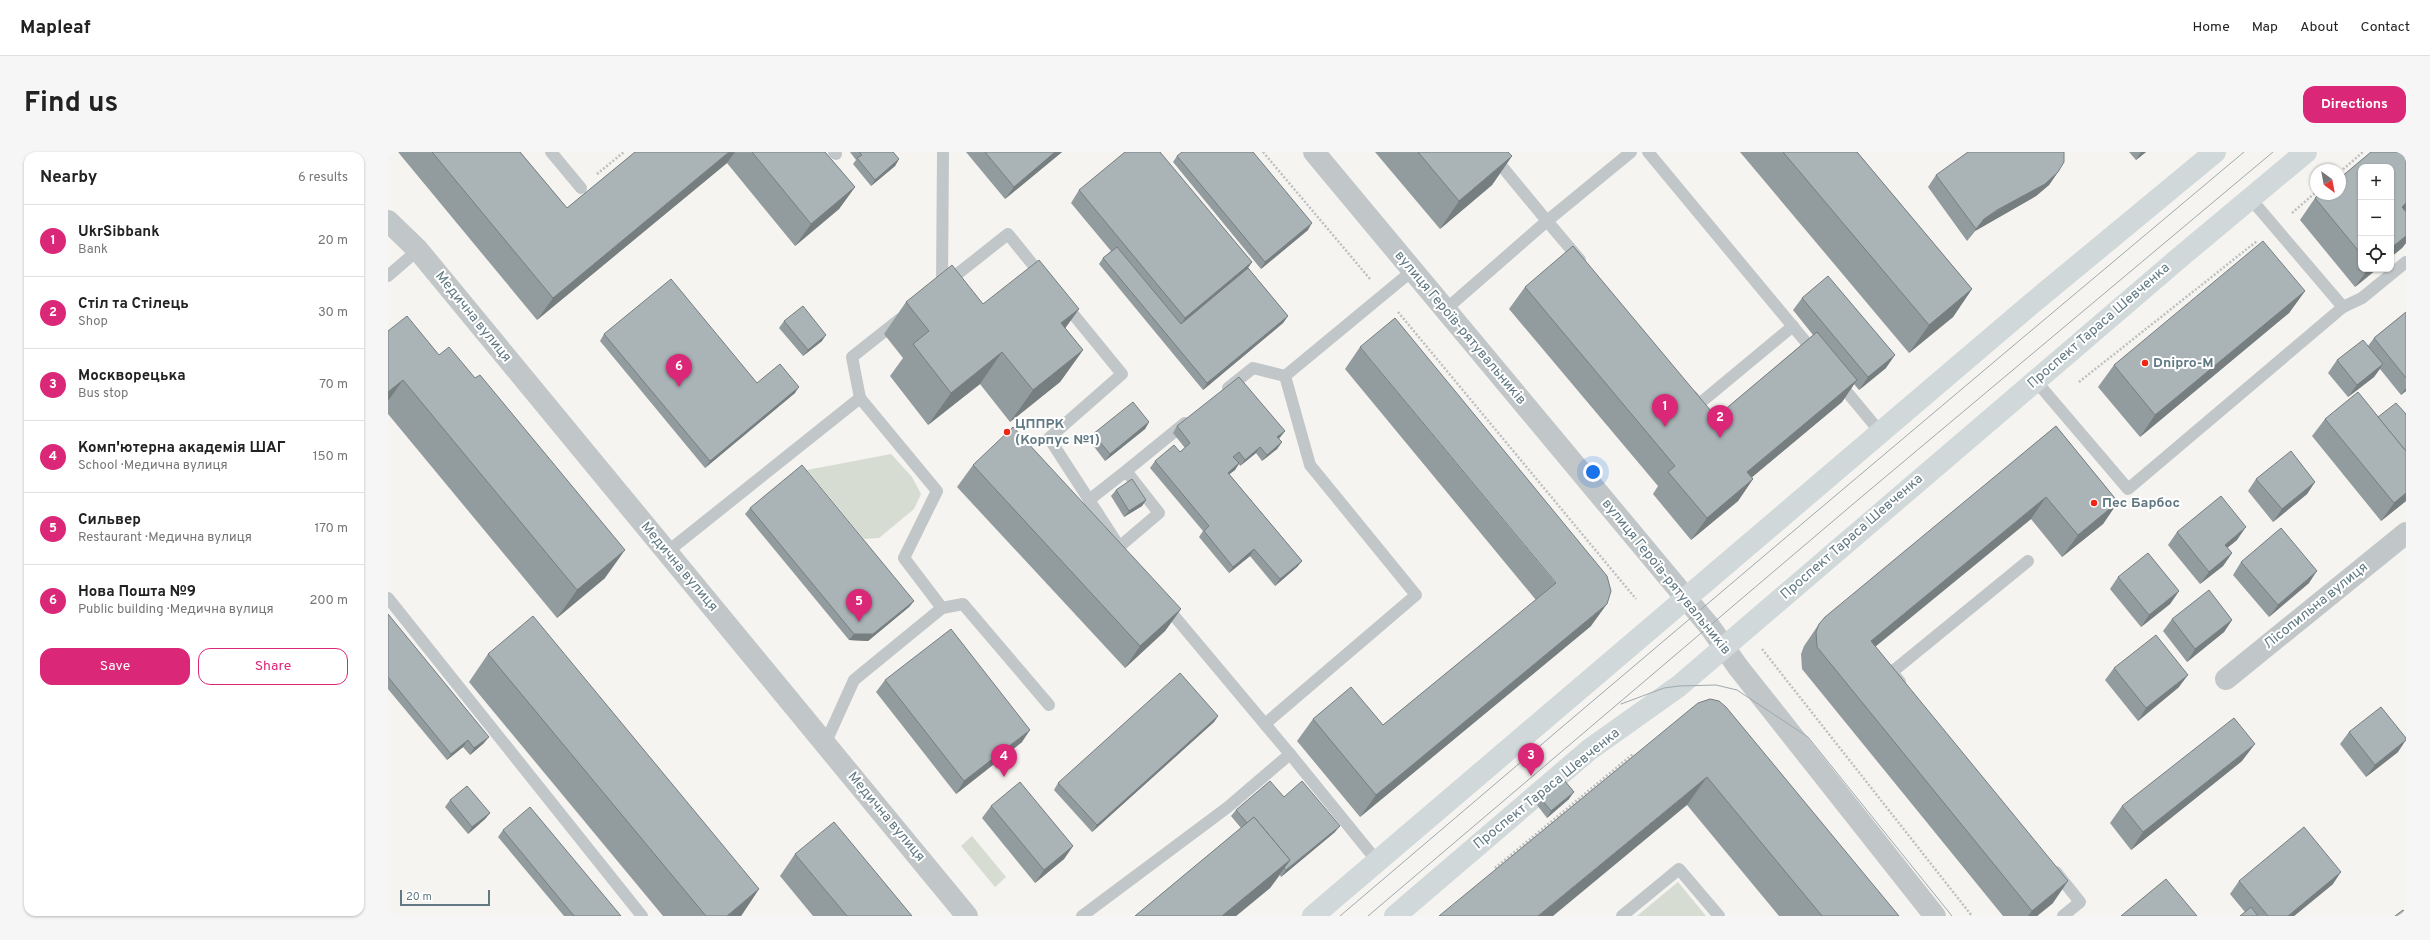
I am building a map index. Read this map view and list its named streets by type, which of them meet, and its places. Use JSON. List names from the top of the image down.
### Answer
{
  "streets": {
    "main road": ["Проспект Тараса Шевченка"],
    "street": ["Медична вулиця", "вулиця Героїв-рятувальників", "Лісопильна вулиця"]
  },
  "crossings": [
    ["Проспект Тараса Шевченка", "вулиця Героїв-рятувальників"]
  ],
  "places": ["Dnipro-M", "ЦППРК (Корпус №1)", "Пес Барбос"],
  "scale_bar": "20 m",
  "north": "bottom right",
  "page": {
    "header": "Mapleaf",
    "nav": [
      "Home",
      "Map",
      "About",
      "Contact"
    ],
    "title": "Find us",
    "buttons": [
      "Directions",
      ["Save", "Share"]
    ],
    "heading": ["Nearby", "6 results"],
    "map_buttons": ["+", "−"],
    "list": [
      {
        "mark": "1",
        "name": "UkrSibbank",
        "note": "Bank",
        "value": "20 m"
      },
      {
        "mark": "2",
        "name": "Стіл та Стілець",
        "note": "Shop",
        "value": "30 m"
      },
      {
        "mark": "3",
        "name": "Москворецька",
        "note": "Bus stop",
        "value": "70 m"
      },
      {
        "mark": "4",
        "name": "Комп'ютерна академія ШАГ",
        "note": "School · Медична вулиця",
        "value": "150 m"
      },
      {
        "mark": "5",
        "name": "Сильвер",
        "note": "Restaurant · Медична вулиця",
        "value": "170 m"
      },
      {
        "mark": "6",
        "name": "Нова Пошта №9",
        "note": "Public building · Медична вулиця",
        "value": "200 m"
      }
    ],
    "pins": [
      "6",
      "1",
      "2",
      "5",
      "3",
      "4"
    ],
    "scale": "20 m"
  }
}
